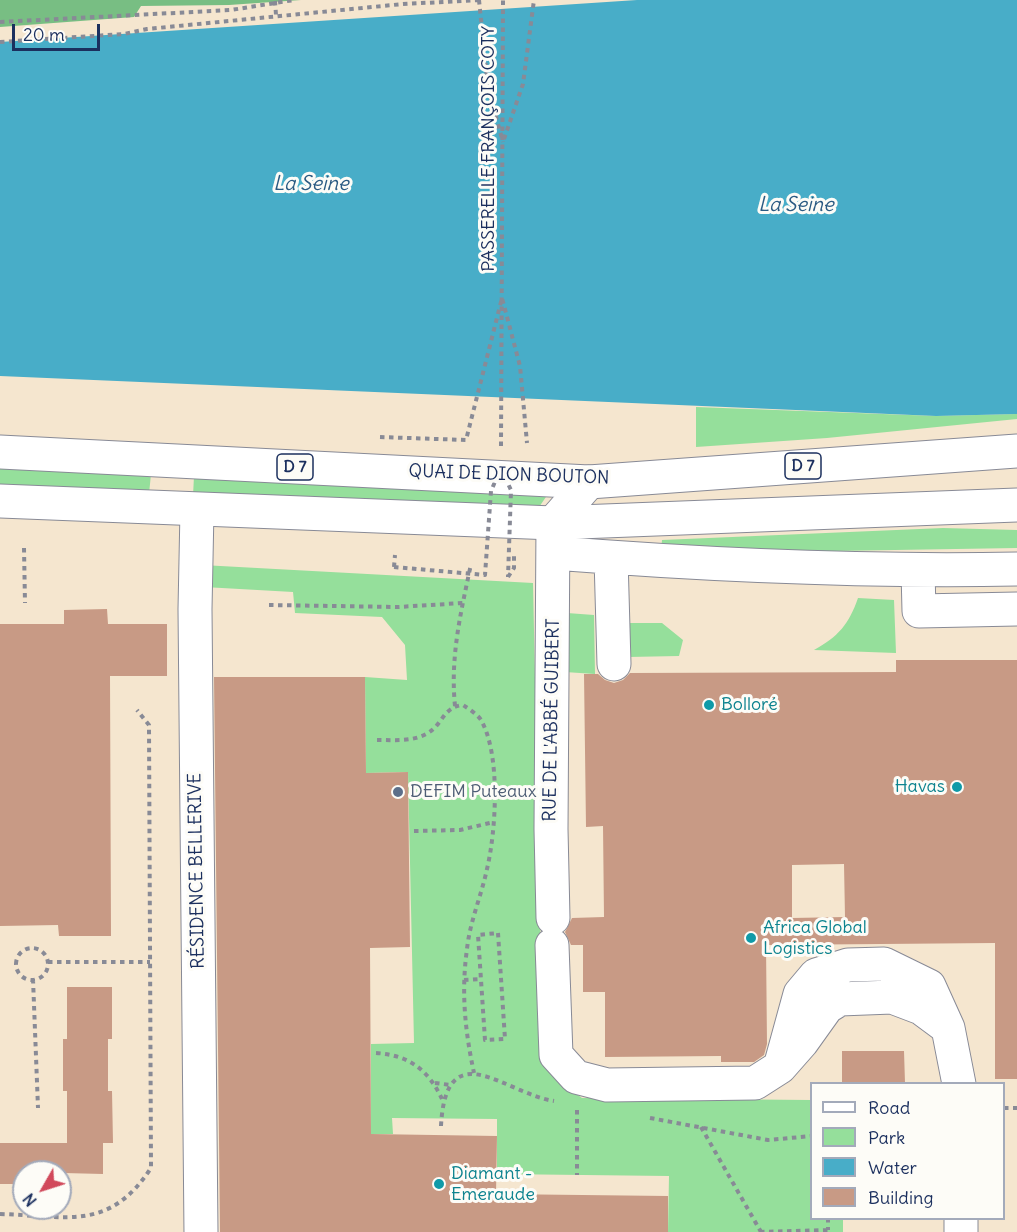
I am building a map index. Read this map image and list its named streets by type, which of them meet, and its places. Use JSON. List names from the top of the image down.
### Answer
{
  "streets": {
    "main road": [
      "D 7",
      "QUAI DE DION BOUTON",
      "RUE DE L'ABBÉ GUIBERT",
      "RÉSIDENCE BELLERIVE"
    ],
    "path": ["PASSERELLE FRANÇOIS COTY"]
  },
  "water": ["La Seine"],
  "places": [
    "Bolloré",
    "Havas",
    "DEFIM Puteaux",
    "Africa Global Logistics",
    "Diamant - Emeraude"
  ],
  "legend": [
    "Road",
    "Park",
    "Water",
    "Building"
  ],
  "scale_bar": "20 m",
  "north": "bottom left"
}
